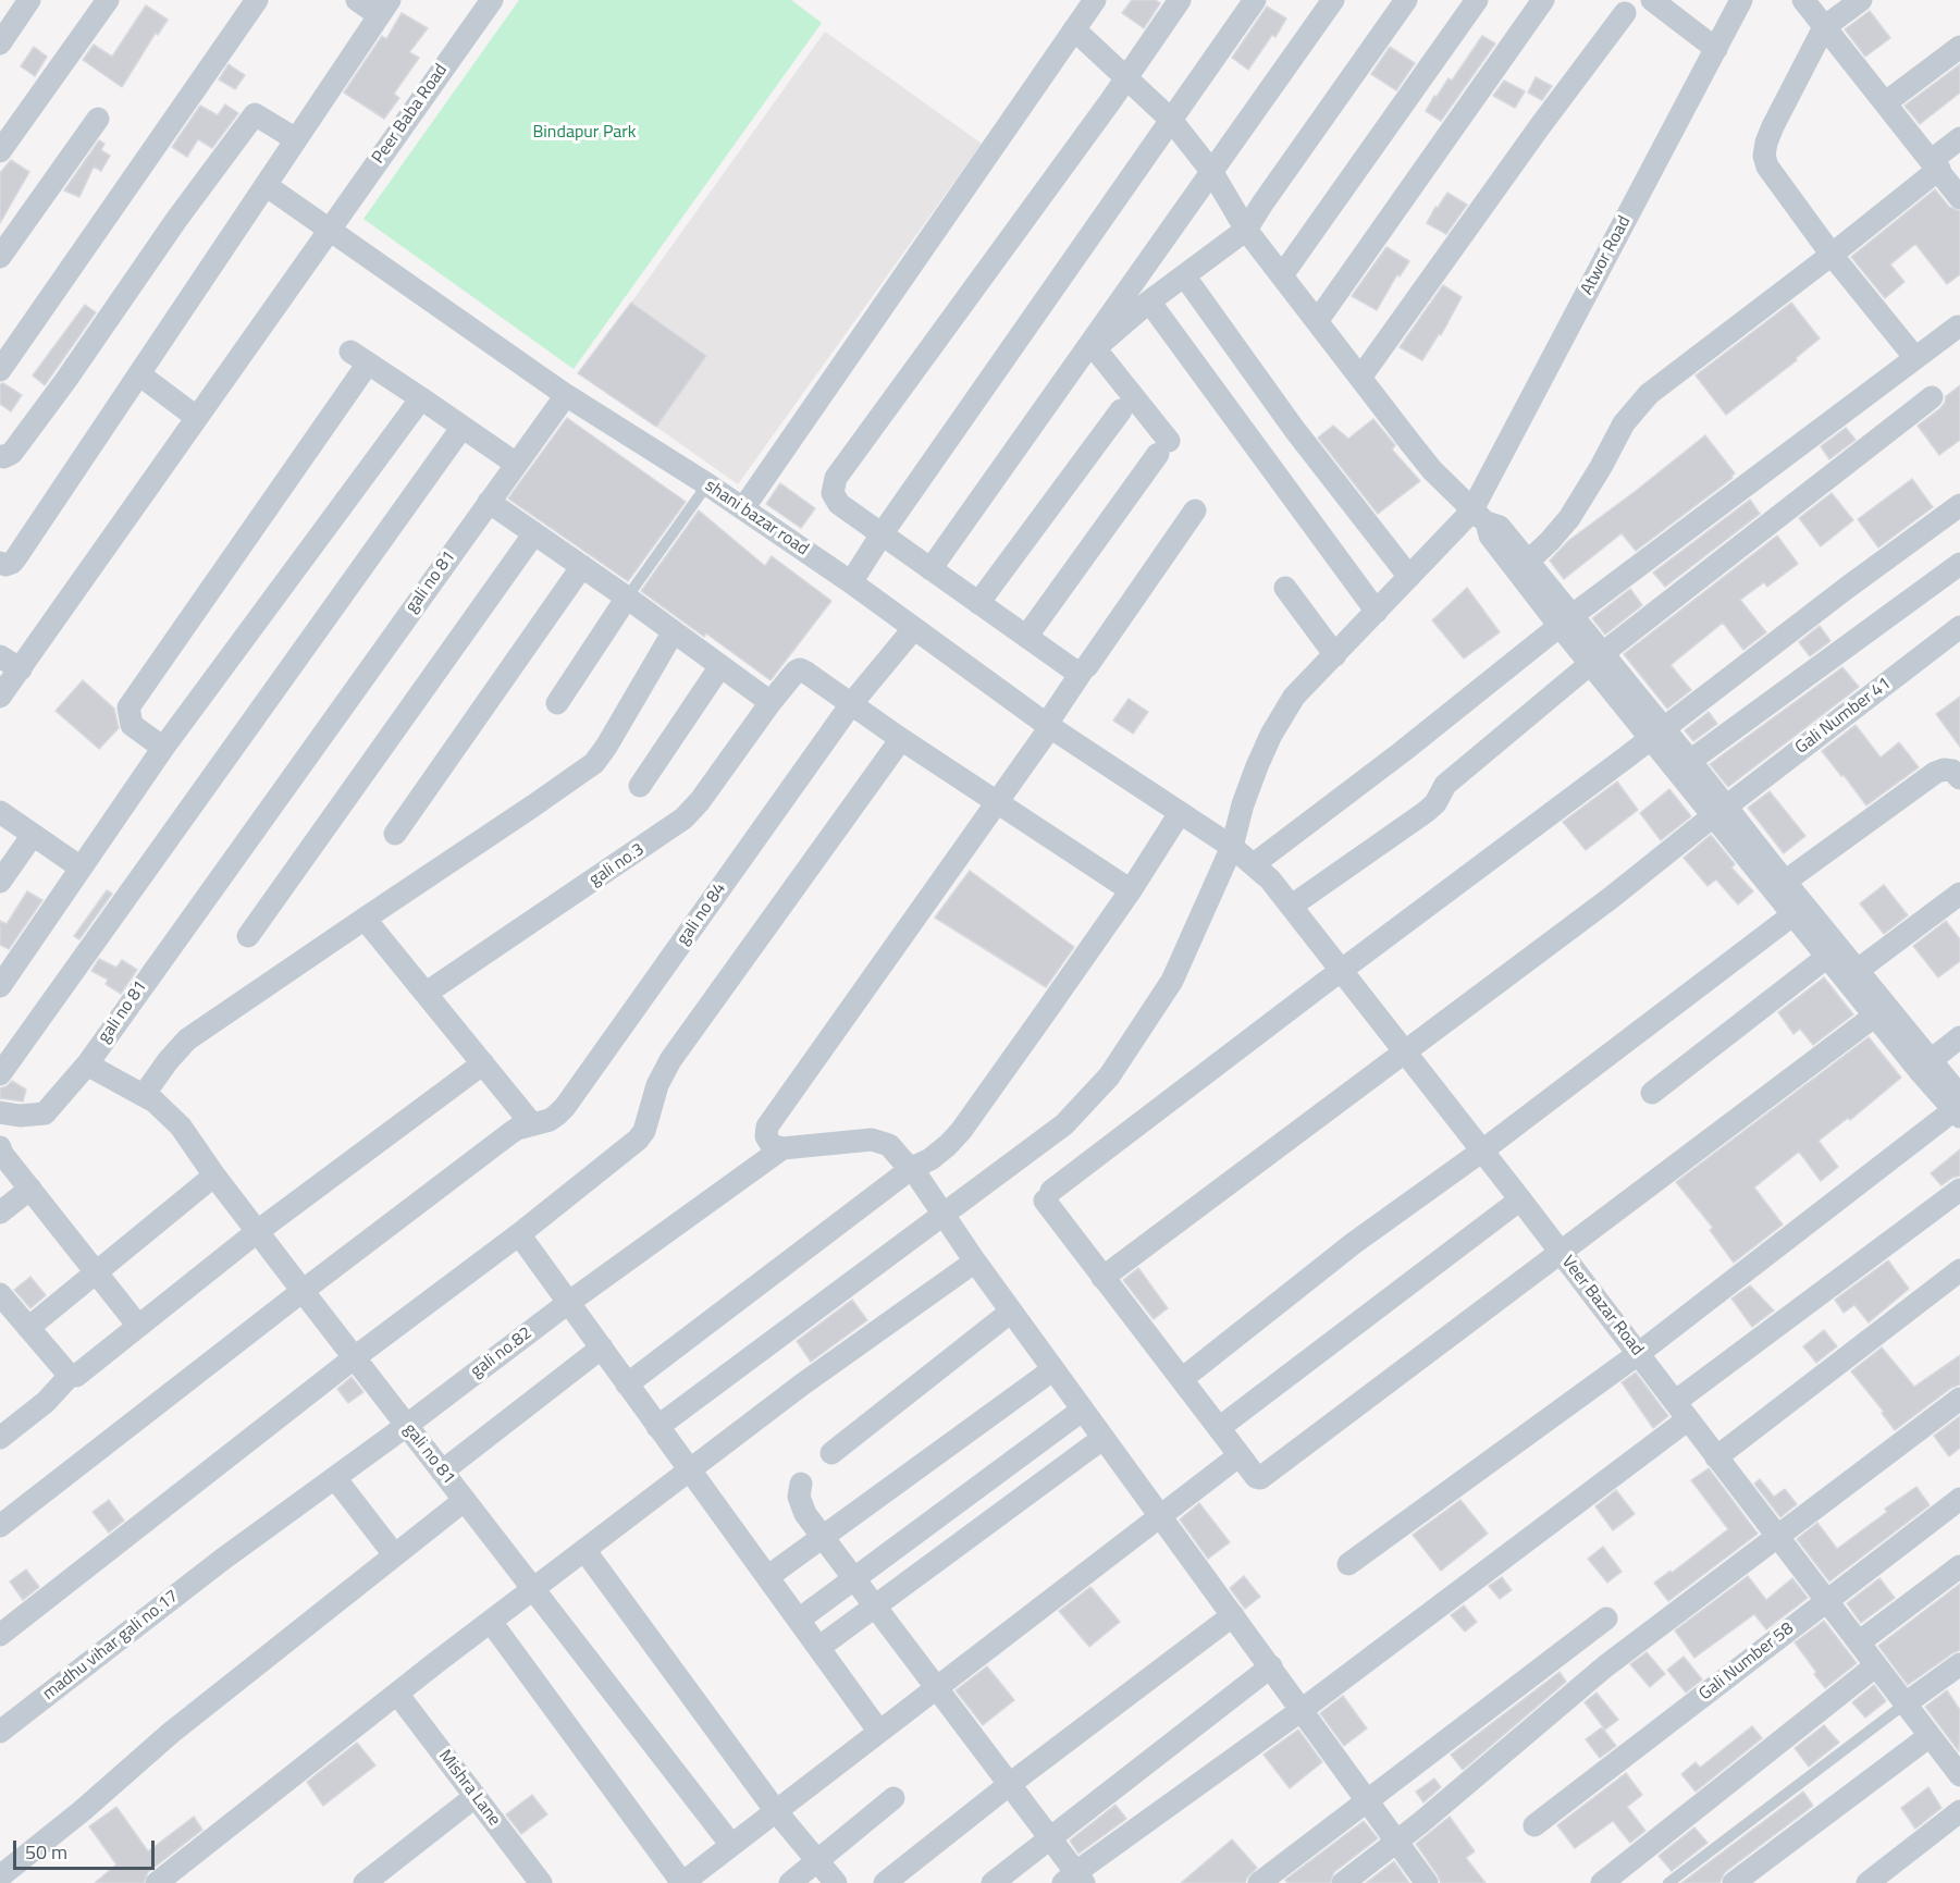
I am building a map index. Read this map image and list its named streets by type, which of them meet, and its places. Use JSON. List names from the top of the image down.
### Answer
{
  "streets": {
    "street": [
      "Peer Baba Road",
      "Atwor Road",
      "shani bazar road",
      "gali no 81",
      "Gali Number 41",
      "gali no.3",
      "gali no 84",
      "Veer Bazar Road",
      "gali no.82",
      "madhu vihar gali no.17",
      "Gali Number 58",
      "Mishra Lane"
    ]
  },
  "crossings": [
    ["Peer Baba Road", "shani bazar road"],
    ["Atwor Road", "shani bazar road"],
    ["Atwor Road", "Veer Bazar Road"],
    ["shani bazar road", "gali no 81"],
    ["shani bazar road", "gali no 84"],
    ["shani bazar road", "Veer Bazar Road"],
    ["gali no 81", "gali no 84"],
    ["gali no 81", "gali no.82"],
    ["Gali Number 41", "Veer Bazar Road"],
    ["gali no.3", "gali no 84"],
    ["Veer Bazar Road", "Gali Number 58"],
    ["gali no.82", "madhu vihar gali no.17"]
  ],
  "parks": ["Bindapur Park"],
  "scale_bar": "50 m"
}
